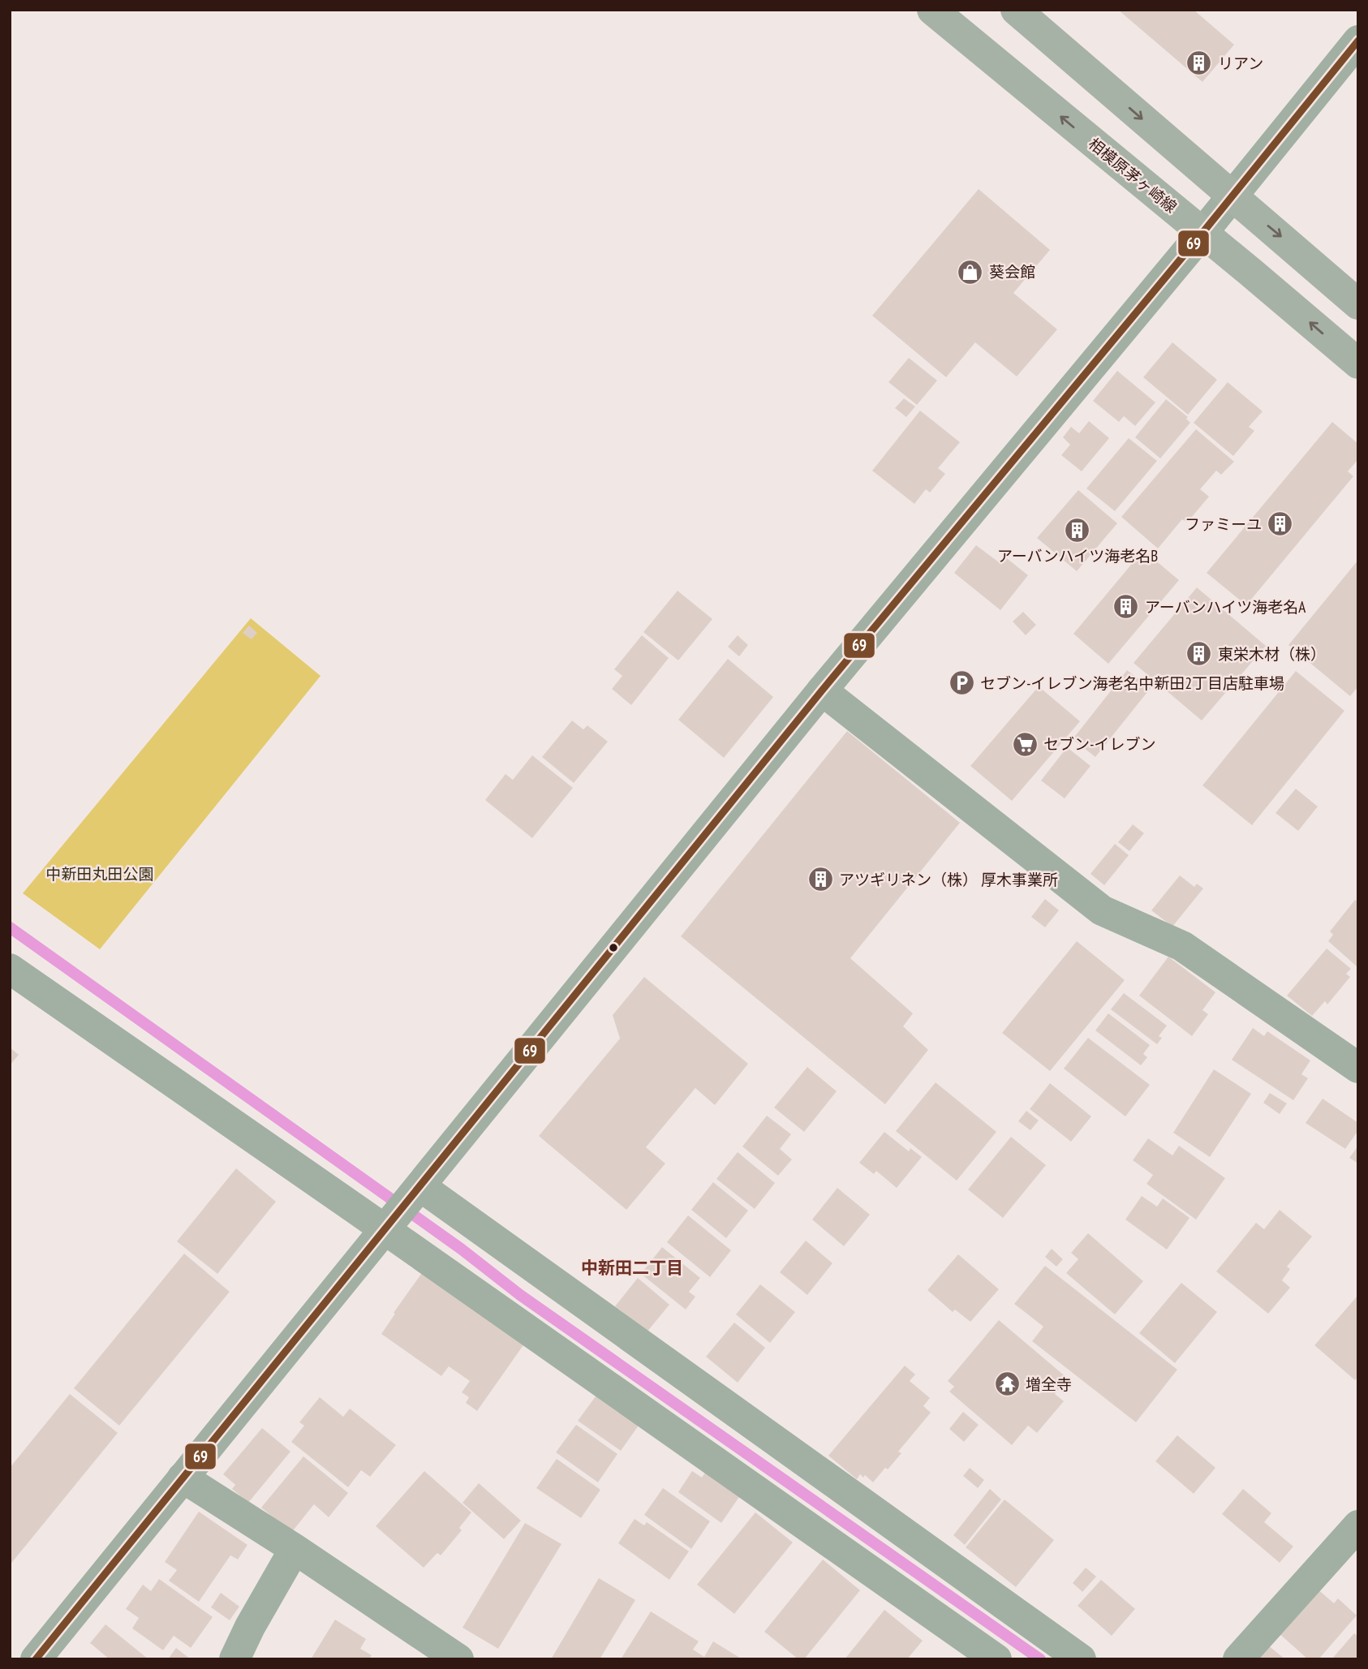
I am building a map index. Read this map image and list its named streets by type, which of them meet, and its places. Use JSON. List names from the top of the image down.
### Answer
{
  "streets": {
    "main road": ["相模原茅ヶ崎線"]
  },
  "districts": ["中新田二丁目"],
  "parks": ["中新田丸田公園"],
  "places": {
    "building": [
      "リアン",
      "ファミーユ",
      "アーバンハイツ海老名B",
      "アーバンハイツ海老名A",
      "東栄木材（株）",
      "アツギリネン（株） 厚木事業所"
    ],
    "shop": ["葵会館"],
    "parking": ["セブン-イレブン海老名中新田2丁目店駐車場"],
    "supermarket": ["セブン-イレブン"],
    "temple": ["増全寺"]
  },
  "lines": ["transit line 69"]
}
